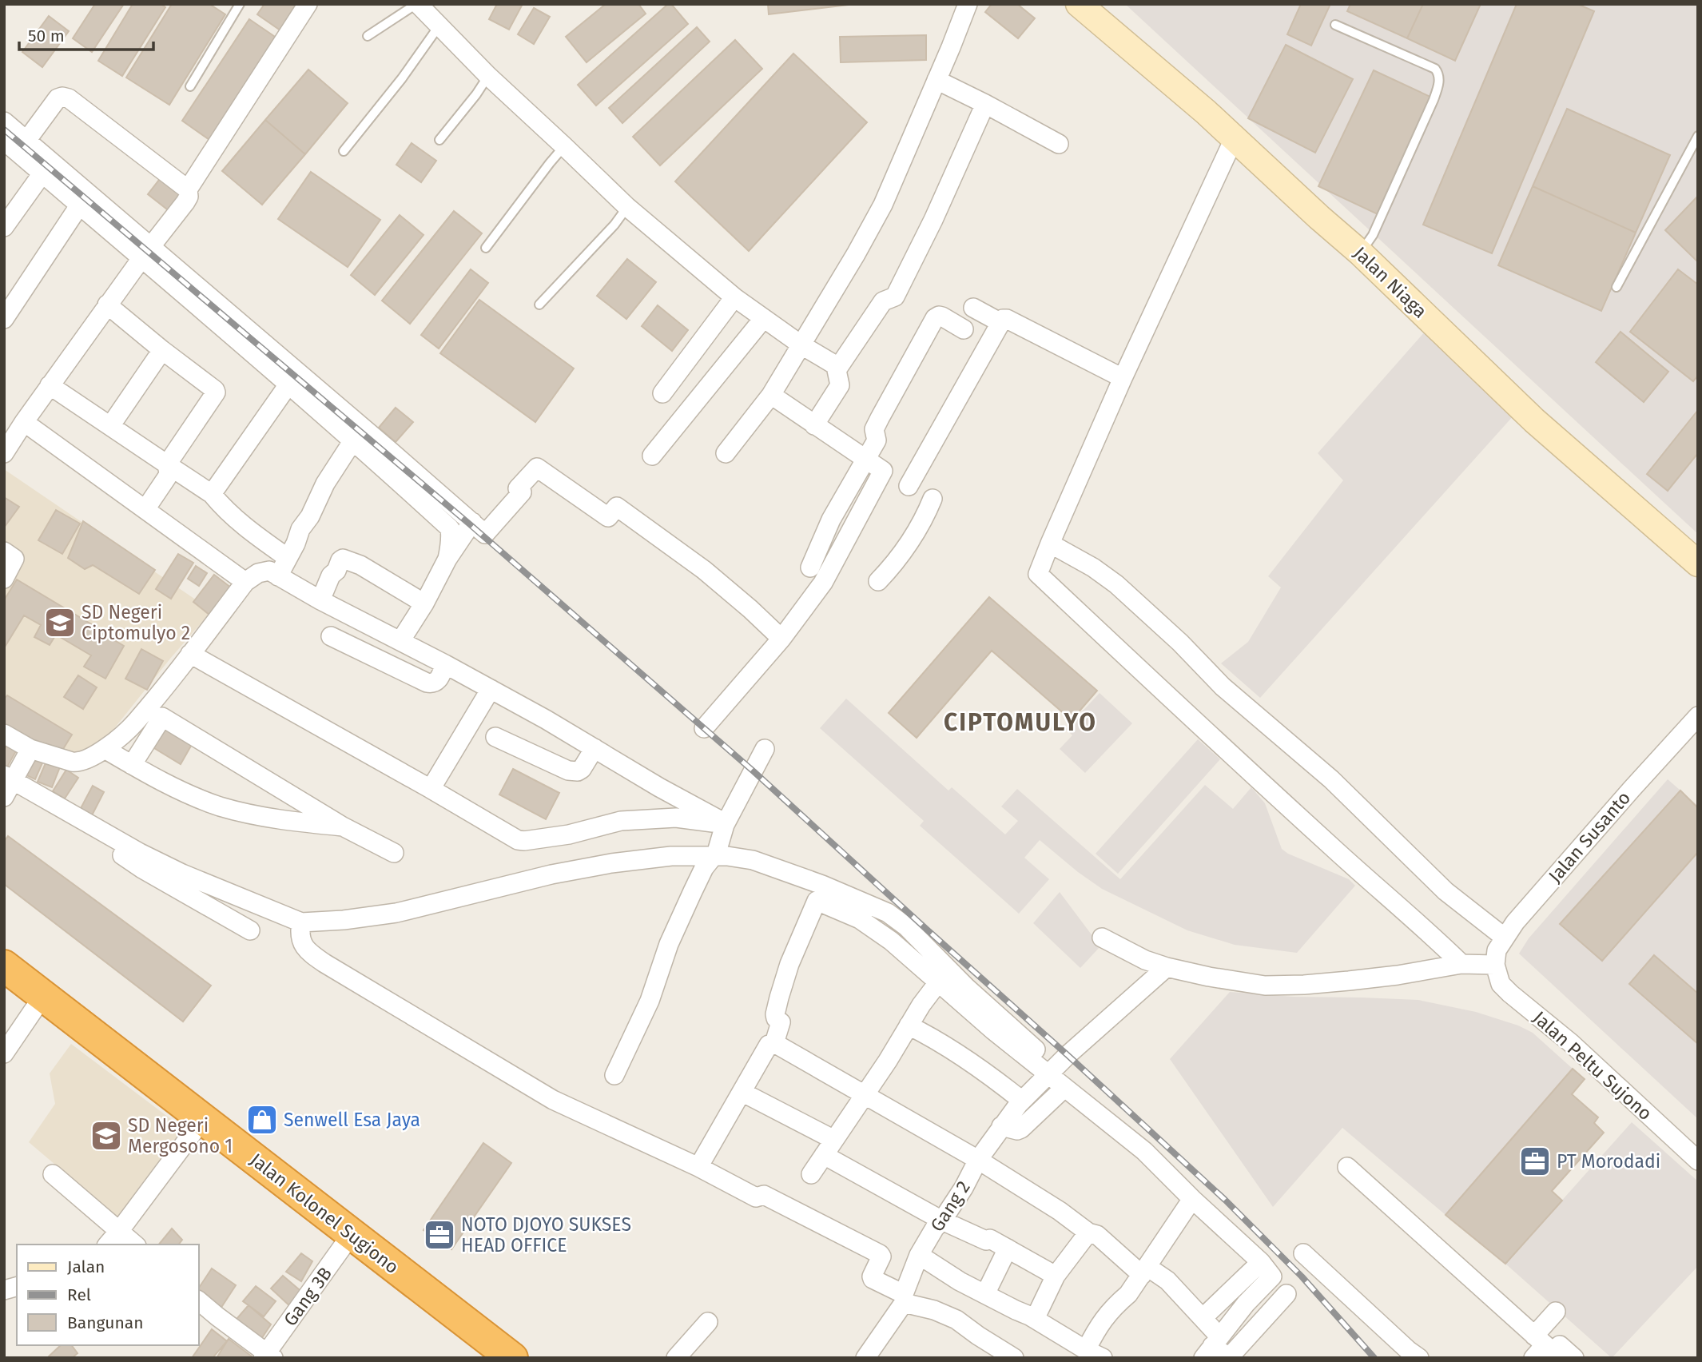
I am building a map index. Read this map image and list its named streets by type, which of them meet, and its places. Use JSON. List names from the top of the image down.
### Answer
{
  "streets": {
    "highway": ["Jalan Kolonel Sugiono"],
    "street": [
      "Jalan Niaga",
      "Jalan Susanto",
      "Jalan Peltu Sujono",
      "Gang 2",
      "Gang 3B"
    ]
  },
  "crossings": [
    ["Jalan Susanto", "Jalan Peltu Sujono"],
    ["Jalan Kolonel Sugiono", "Gang 3B"]
  ],
  "districts": ["CIPTOMULYO"],
  "places": {
    "school or university": ["SD Negeri Ciptomulyo 2", "SD Negeri Mergosono 1"],
    "shop": ["Senwell Esa Jaya"],
    "office": ["PT Morodadi", "NOTO DJOYO SUKSES HEAD OFFICE"]
  },
  "legend": ["Jalan", "Rel", "Bangunan"],
  "scale_bar": "50 m"
}
